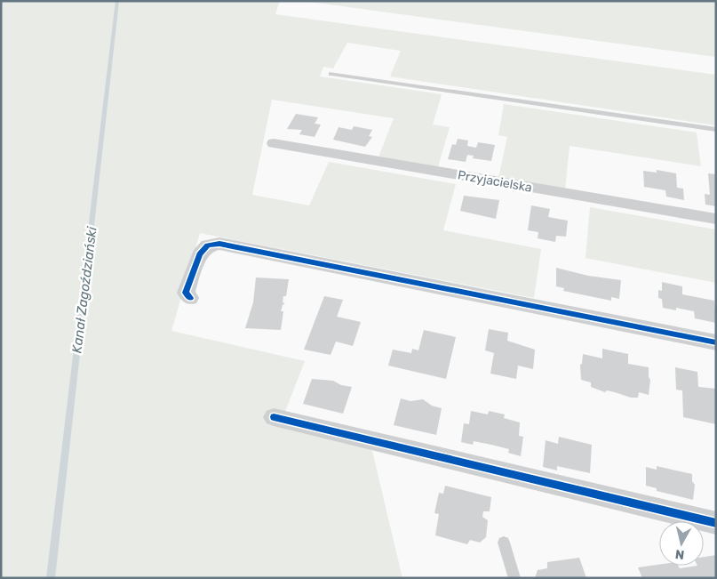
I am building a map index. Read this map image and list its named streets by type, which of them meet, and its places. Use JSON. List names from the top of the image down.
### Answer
{
  "streets": {
    "street": ["Przyjacielska"]
  },
  "water": ["Kanał Zagoździański"],
  "north": "bottom"
}
